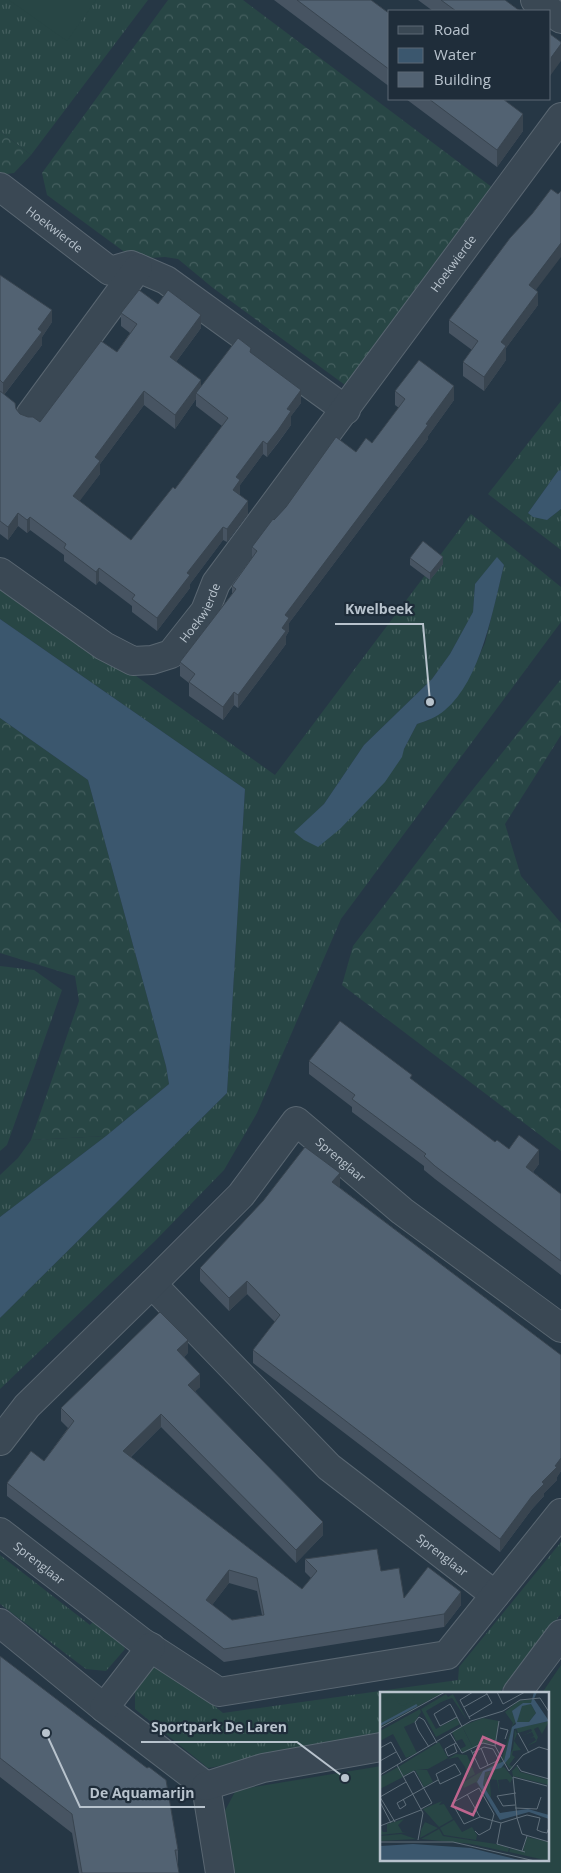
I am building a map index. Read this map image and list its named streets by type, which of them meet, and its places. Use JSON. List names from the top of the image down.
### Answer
{
  "streets": {
    "street": ["Hoekwierde", "Sprenglaar"]
  },
  "places": ["Kwelbeek", "De Aquamarijn", "Sportpark De Laren"],
  "legend": ["Road", "Water", "Building"]
}
